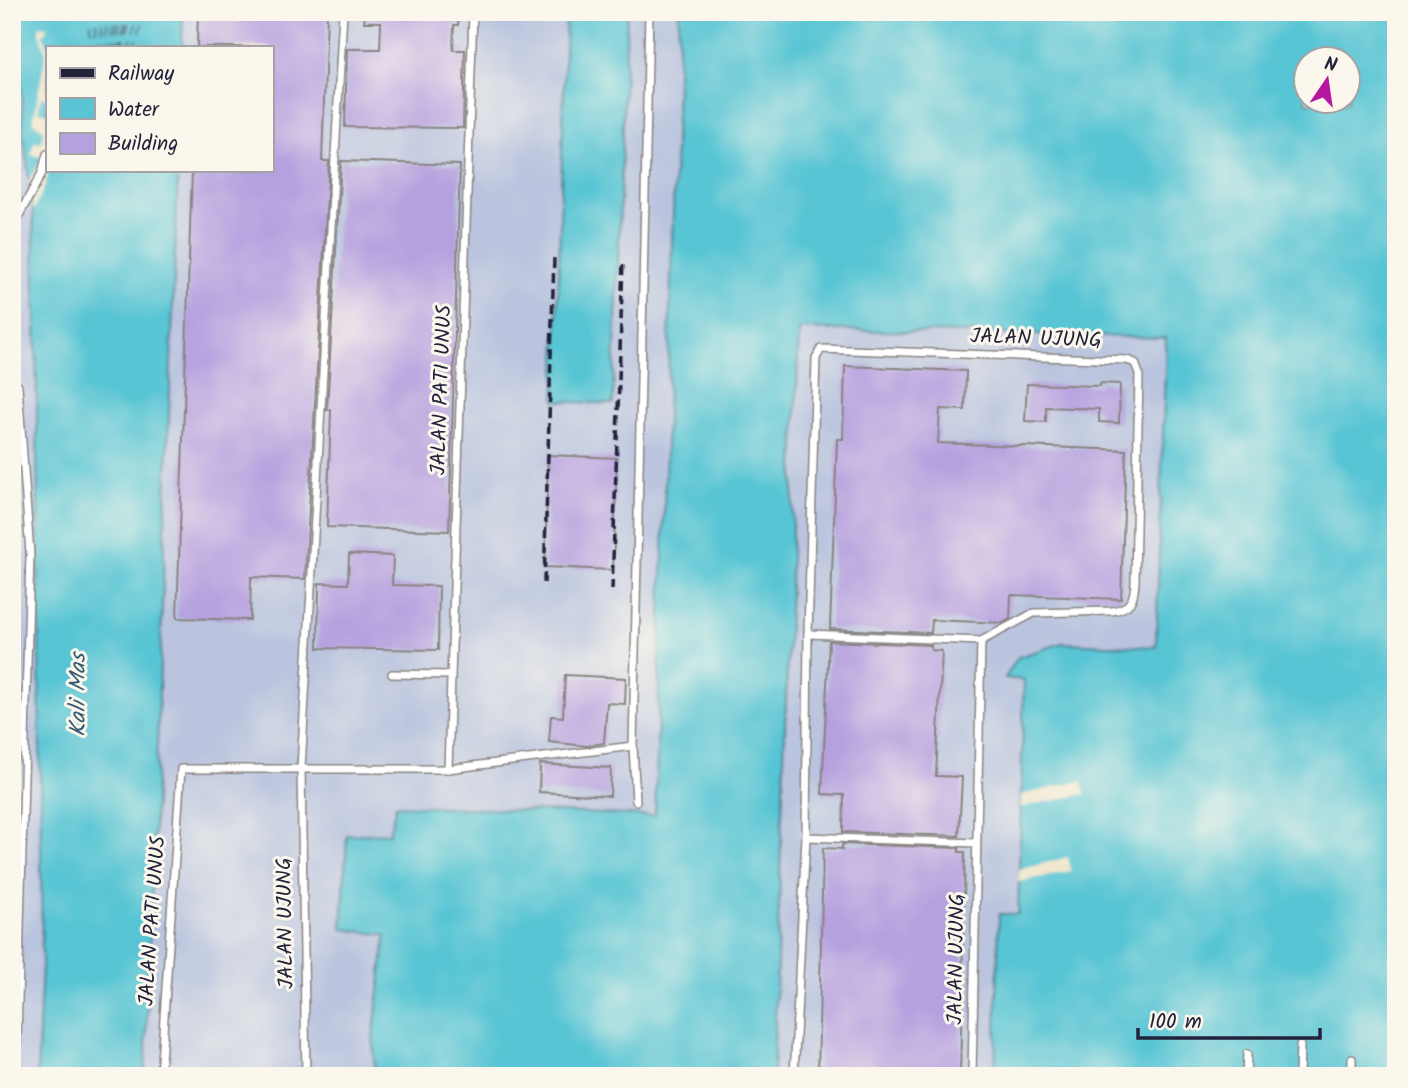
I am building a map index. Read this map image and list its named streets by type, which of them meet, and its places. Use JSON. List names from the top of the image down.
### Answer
{
  "streets": {
    "lane": ["JALAN UJUNG", "JALAN PATI UNUS"]
  },
  "crossings": [
    ["JALAN UJUNG", "JALAN PATI UNUS"]
  ],
  "water": ["Kali Mas"],
  "legend": ["Railway", "Water", "Building"],
  "scale_bar": "100 m",
  "north": "top"
}
